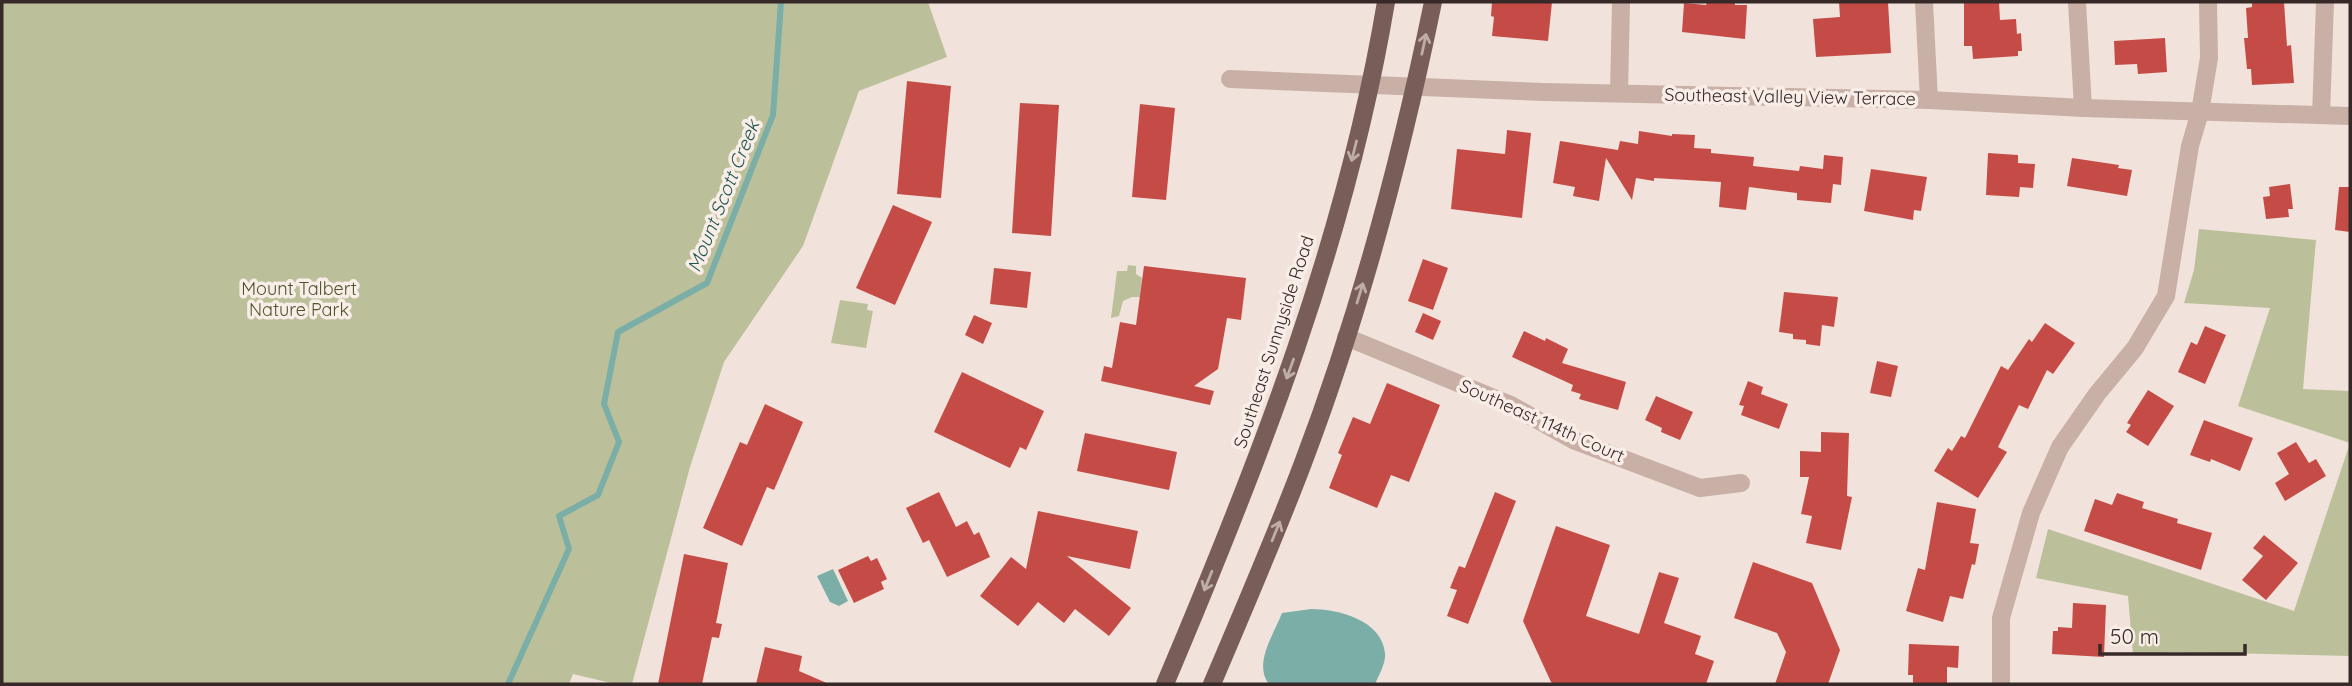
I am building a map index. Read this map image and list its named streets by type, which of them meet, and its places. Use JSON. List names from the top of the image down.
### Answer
{
  "streets": {
    "main road": ["Southeast Sunnyside Road"],
    "street": ["Southeast Valley View Terrace", "Southeast 114th Court"]
  },
  "crossings": [
    ["Southeast Valley View Terrace", "Southeast Sunnyside Road"]
  ],
  "water": ["Mount Scott Creek"],
  "parks": ["Mount Talbert Nature Park"],
  "scale_bar": "50 m"
}
